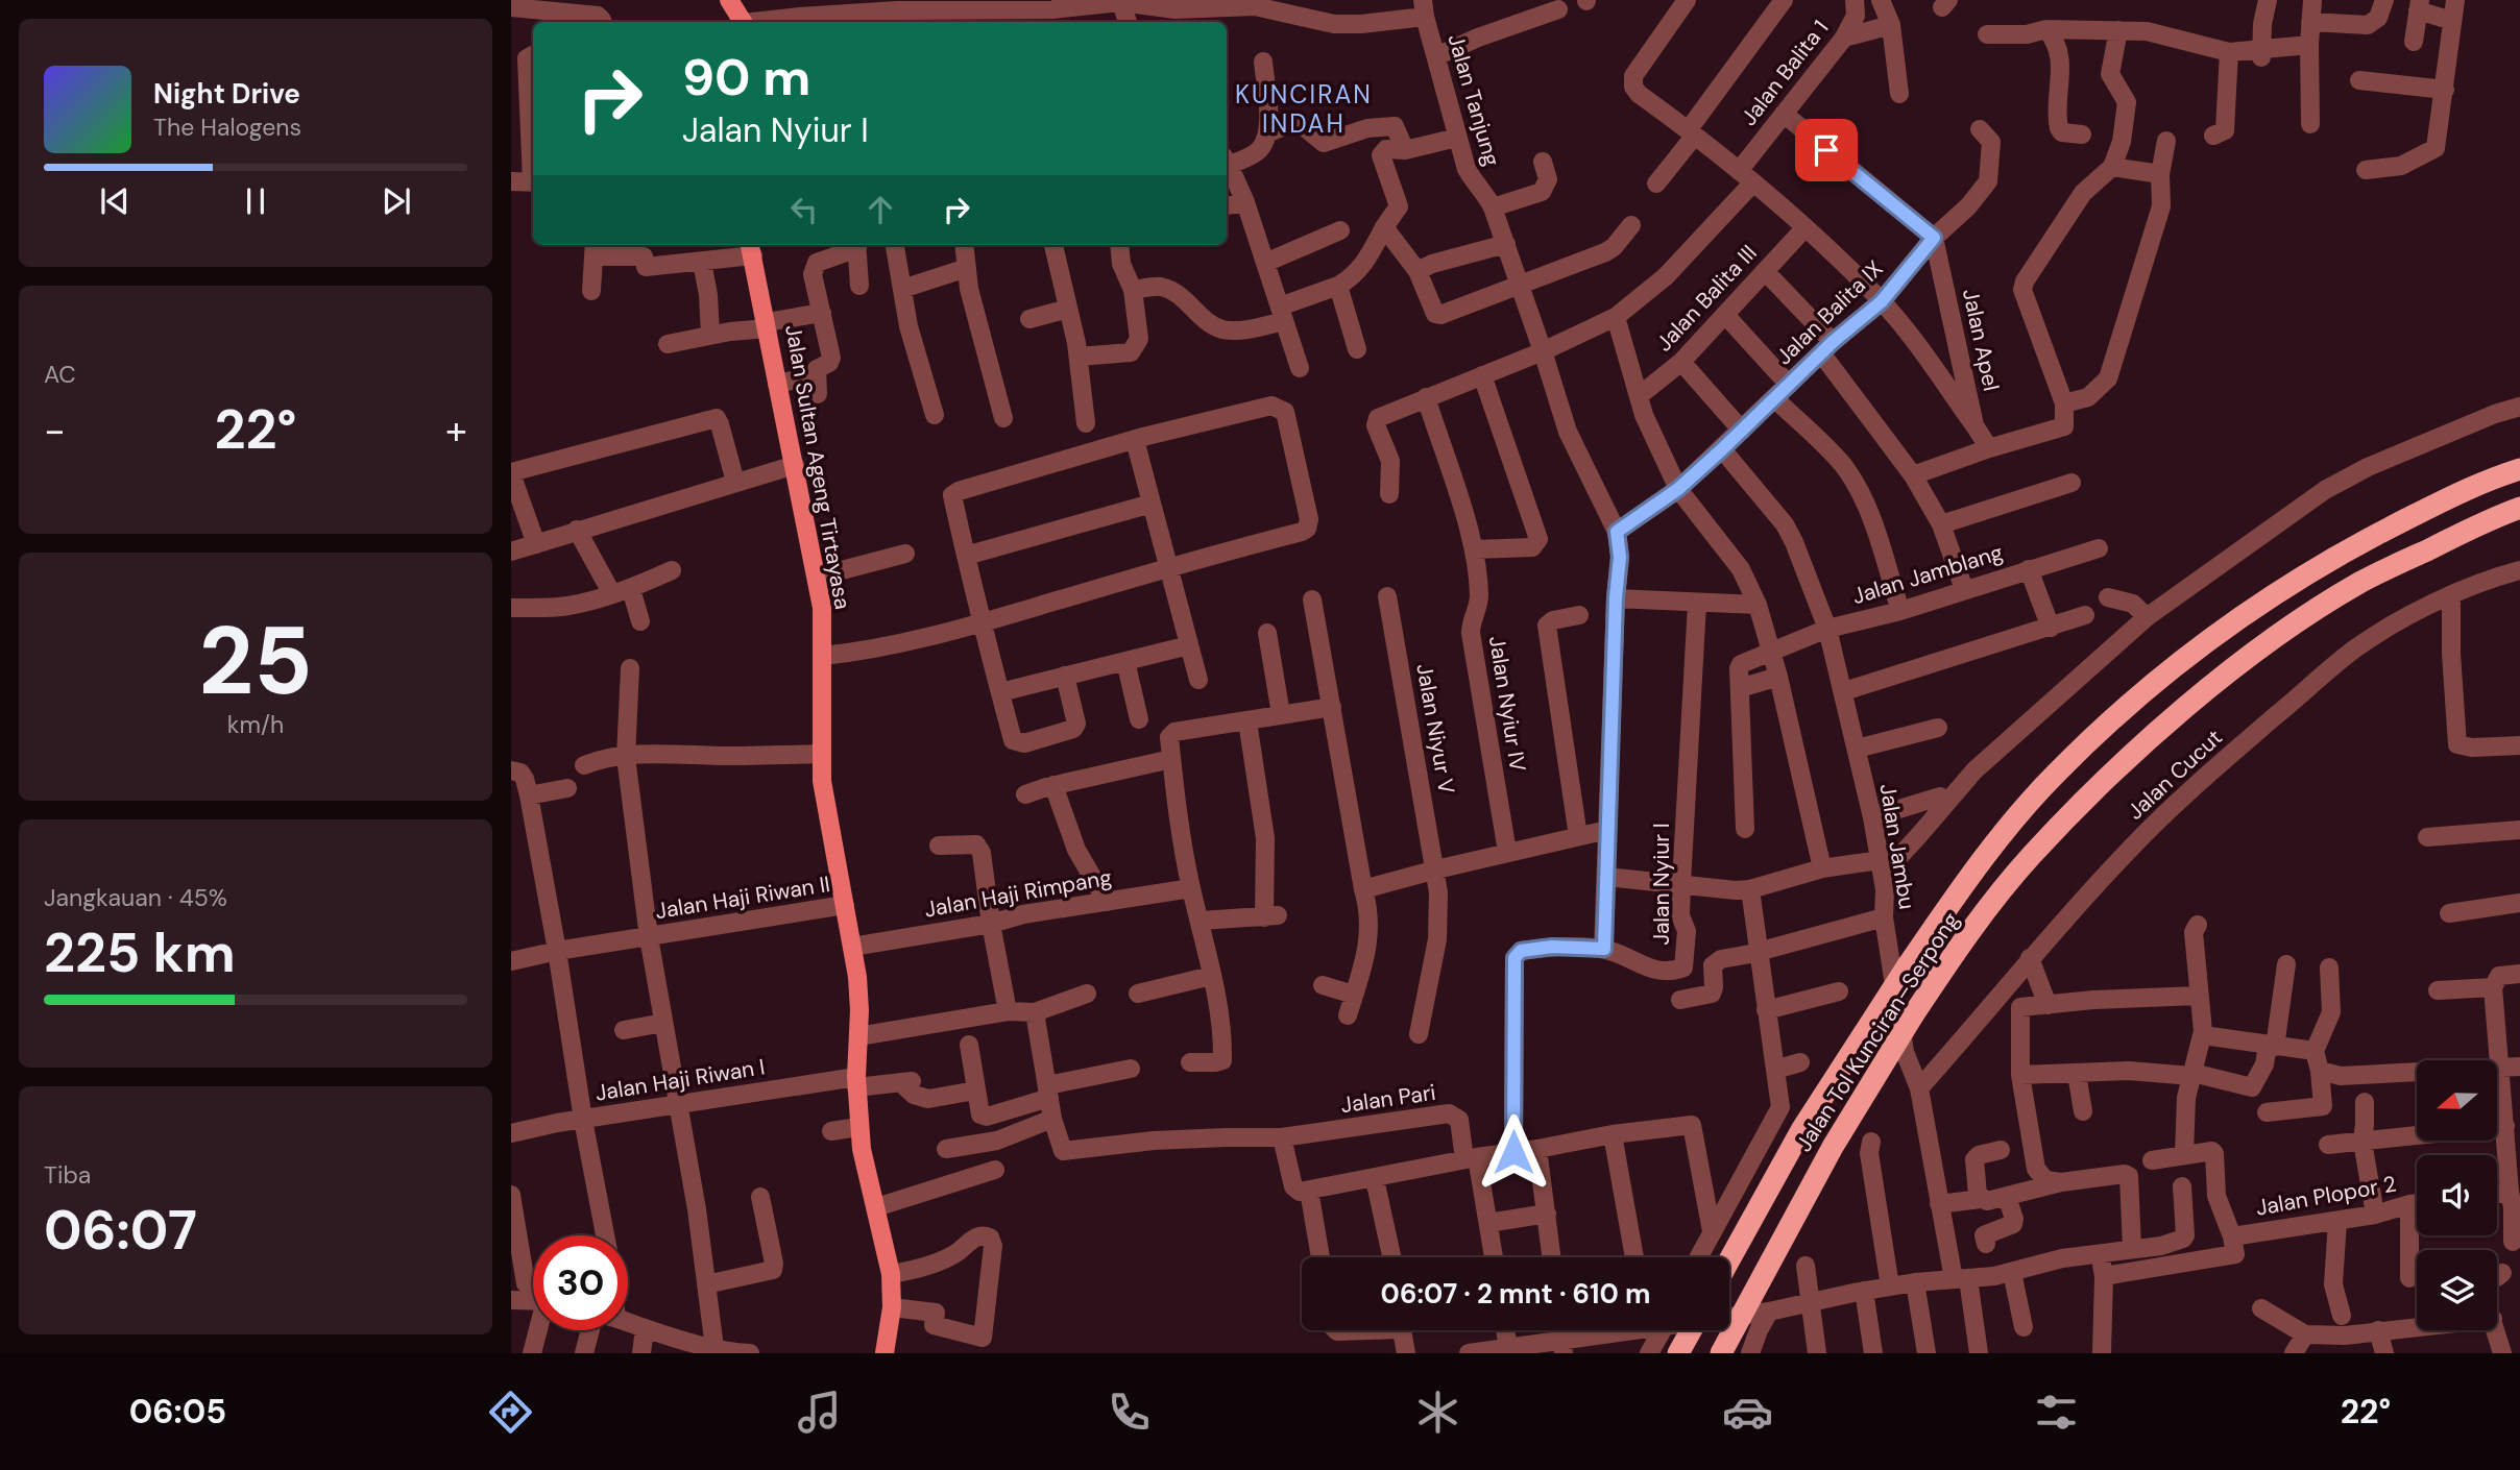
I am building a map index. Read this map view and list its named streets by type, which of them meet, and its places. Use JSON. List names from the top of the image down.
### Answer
{
  "streets": {
    "highway": ["Jalan Tol Kunciran–Serpong"],
    "main road": ["Jalan Sultan Ageng Tirtayasa"],
    "street": [
      "Jalan Balita 1",
      "Jalan Tanjung",
      "Jalan Balita III",
      "Jalan Balita IX",
      "Jalan Apel",
      "Jalan Jamblang",
      "Jalan Nyiur IV",
      "Jalan Niyur V",
      "Jalan Cucut",
      "Jalan Jambu",
      "Jalan Nyiur I",
      "Jalan Haji Rimpang",
      "Jalan Haji Riwan II",
      "Jalan Haji Riwan I",
      "Jalan Pari",
      "Jalan Plopor 2"
    ]
  },
  "crossings": [
    ["Jalan Balita 1", "Jalan Tanjung"],
    ["Jalan Balita 1", "Jalan Nyiur IV"],
    ["Jalan Tanjung", "Jalan Balita IX"],
    ["Jalan Balita IX", "Jalan Apel"],
    ["Jalan Balita IX", "Jalan Jambu"],
    ["Jalan Sultan Ageng Tirtayasa", "Jalan Haji Rimpang"],
    ["Jalan Sultan Ageng Tirtayasa", "Jalan Haji Riwan II"],
    ["Jalan Sultan Ageng Tirtayasa", "Jalan Haji Riwan I"],
    ["Jalan Jamblang", "Jalan Jambu"],
    ["Jalan Cucut", "Jalan Jambu"]
  ],
  "districts": ["KUNCIRAN INDAH"],
  "north": "left",
  "page": {
    "turn": ["90 m", "Jalan Nyiur I"],
    "song": ["Night Drive", "The Halogens"],
    "tile": [
      "AC",
      ["25", "km/h"],
      ["Jangkauan · 45%", "225 km"],
      ["Tiba", "06:07"]
    ],
    "heat": ["−", "22°", "+"],
    "limit": "30",
    "trip": "06:07 · 2 mnt · 610 m",
    "tabs": ["06:05", "22°"]
  }
}
